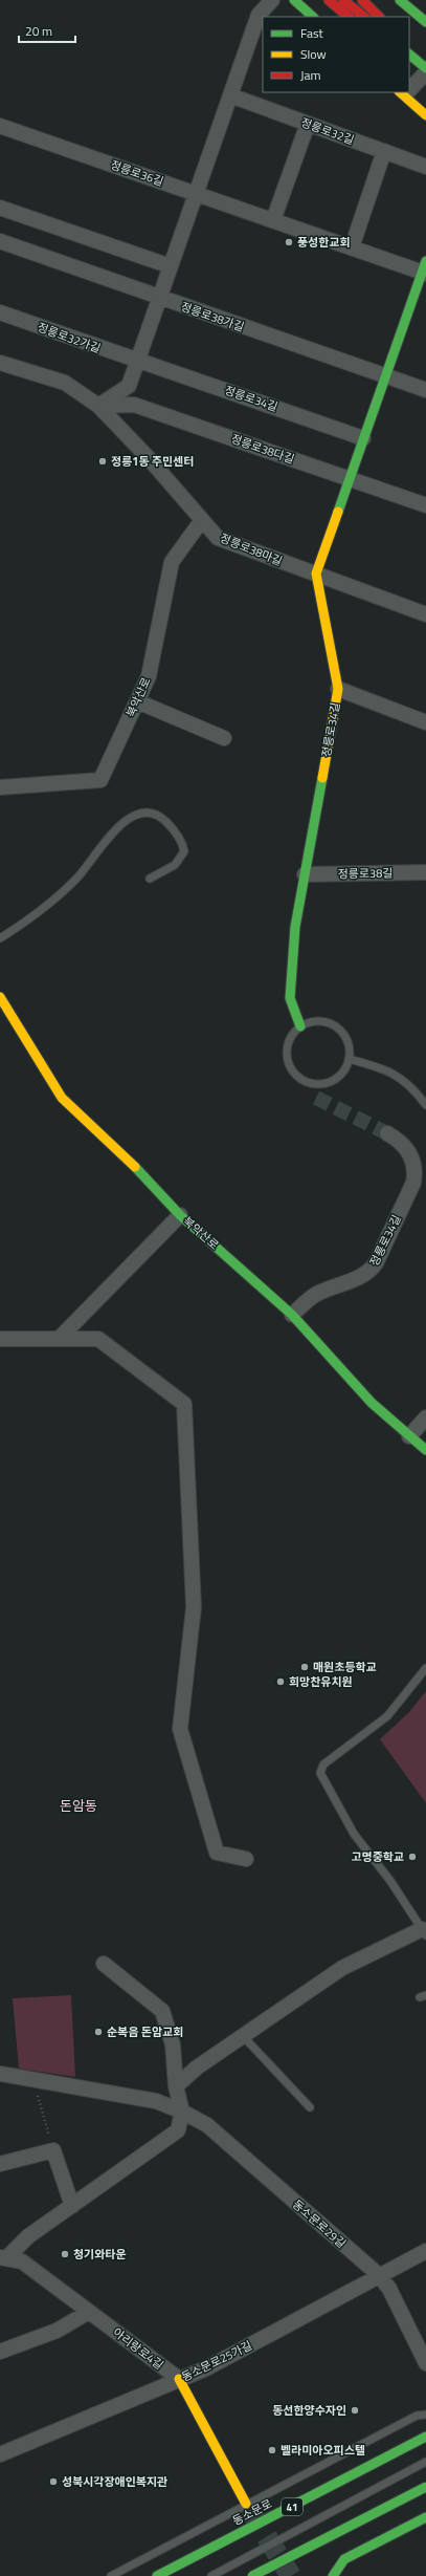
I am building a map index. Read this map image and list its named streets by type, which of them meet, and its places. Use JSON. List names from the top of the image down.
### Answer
{
  "streets": {
    "main road": [
      "정릉로34길",
      "북악산로",
      "아리랑로4길",
      "41",
      "동소문로"
    ],
    "street": [
      "정릉로32길",
      "정릉로36길",
      "정릉로38가길",
      "정릉로32가길",
      "정릉로38다길",
      "정릉로38마길",
      "정릉로38길",
      "동소문로29길",
      "동소문로25가길"
    ]
  },
  "crossings": [
    ["정릉로32가길", "정릉로34길"],
    ["정릉로34길", "정릉로38마길"],
    ["정릉로34길", "북악산로"],
    ["정릉로34길", "정릉로38길"],
    ["정릉로38다길", "정릉로38마길"],
    ["정릉로38마길", "북악산로"],
    ["동소문로29길", "동소문로25가길"],
    ["아리랑로4길", "동소문로25가길"]
  ],
  "districts": ["돈암동"],
  "places": [
    "풍성한교회",
    "정릉1동 주민센터",
    "매원초등학교",
    "희망찬유치원",
    "고명중학교",
    "순복음 돈암교회",
    "청기와타운",
    "동선한양수자인",
    "벨라미아오피스텔",
    "성북시각장애인복지관"
  ],
  "legend": ["Fast", "Slow", "Jam"],
  "scale_bar": "20 m"
}
